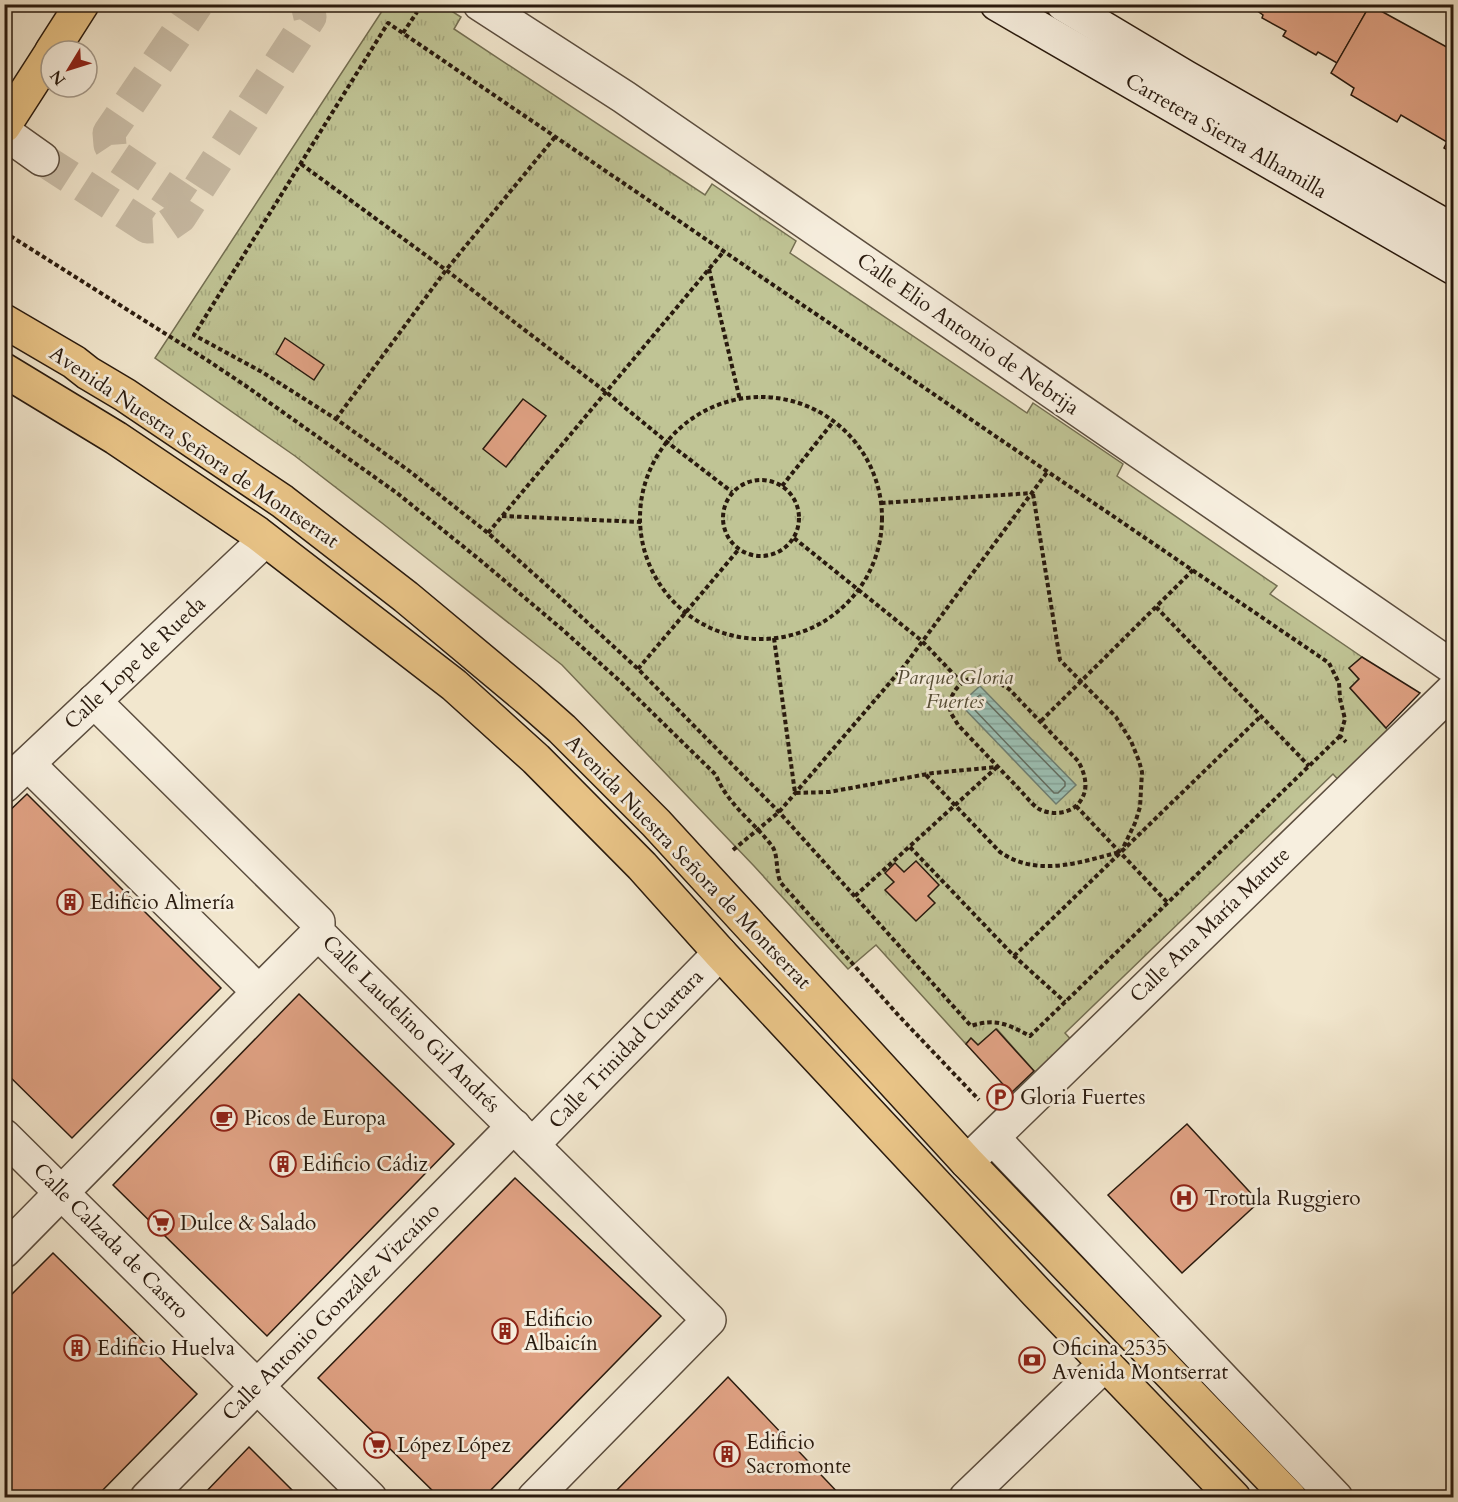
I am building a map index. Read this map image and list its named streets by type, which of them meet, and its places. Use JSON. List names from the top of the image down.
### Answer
{
  "streets": {
    "main road": ["Avenida Nuestra Señora de Montserrat"],
    "street": [
      "Carretera Sierra Alhamilla",
      "Calle Elio Antonio de Nebrija",
      "Calle Lope de Rueda",
      "Calle Ana María Matute",
      "Calle Laudelino Gil Andrés",
      "Calle Trinidad Cuartara",
      "Calle Calzada de Castro",
      "Calle Antonio González Vizcaíno"
    ]
  },
  "crossings": [
    ["Avenida Nuestra Señora de Montserrat", "Calle Lope de Rueda"],
    ["Avenida Nuestra Señora de Montserrat", "Calle Ana María Matute"],
    ["Avenida Nuestra Señora de Montserrat", "Calle Trinidad Cuartara"],
    ["Calle Lope de Rueda", "Calle Laudelino Gil Andrés"],
    ["Calle Laudelino Gil Andrés", "Calle Trinidad Cuartara"],
    ["Calle Laudelino Gil Andrés", "Calle Antonio González Vizcaíno"],
    ["Calle Trinidad Cuartara", "Calle Antonio González Vizcaíno"],
    ["Calle Calzada de Castro", "Calle Antonio González Vizcaíno"]
  ],
  "parks": ["Parque Gloria Fuertes"],
  "places": {
    "building": [
      "Edificio Almería",
      "Edificio Cádiz",
      "Edificio Albaicín",
      "Edificio Huelva",
      "Edificio Sacromonte"
    ],
    "parking": ["Gloria Fuertes"],
    "cafe": ["Picos de Europa"],
    "hospital": ["Trotula Ruggiero"],
    "supermarket": ["Dulce & Salado", "López López"],
    "bank": ["Oficina 2535 Avenida Montserrat"]
  },
  "north": "bottom left"
}
